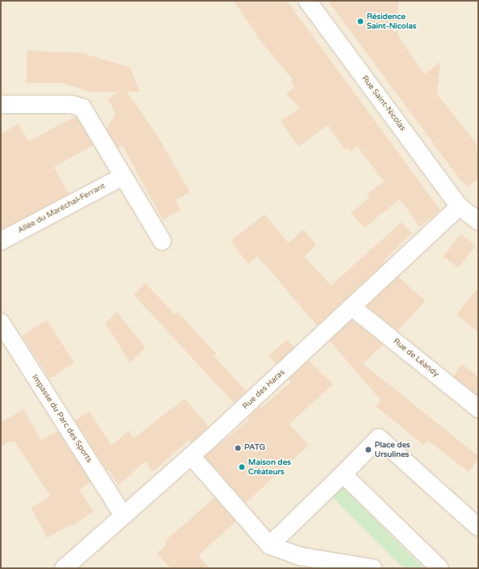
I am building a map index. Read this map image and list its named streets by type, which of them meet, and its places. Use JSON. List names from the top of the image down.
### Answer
{
  "streets": {
    "street": [
      "Rue Saint-Nicolas",
      "Allée du Maréchal-Ferrant",
      "Rue de Léandy",
      "Rue des Haras",
      "Impasse du Parc des Sports"
    ]
  },
  "crossings": [
    ["Rue Saint-Nicolas", "Rue des Haras"],
    ["Rue de Léandy", "Rue des Haras"],
    ["Rue des Haras", "Impasse du Parc des Sports"]
  ],
  "places": [
    "Résidence Saint-Nicolas",
    "PATG",
    "Place des Ursulines",
    "Maison des Créateurs"
  ]
}
